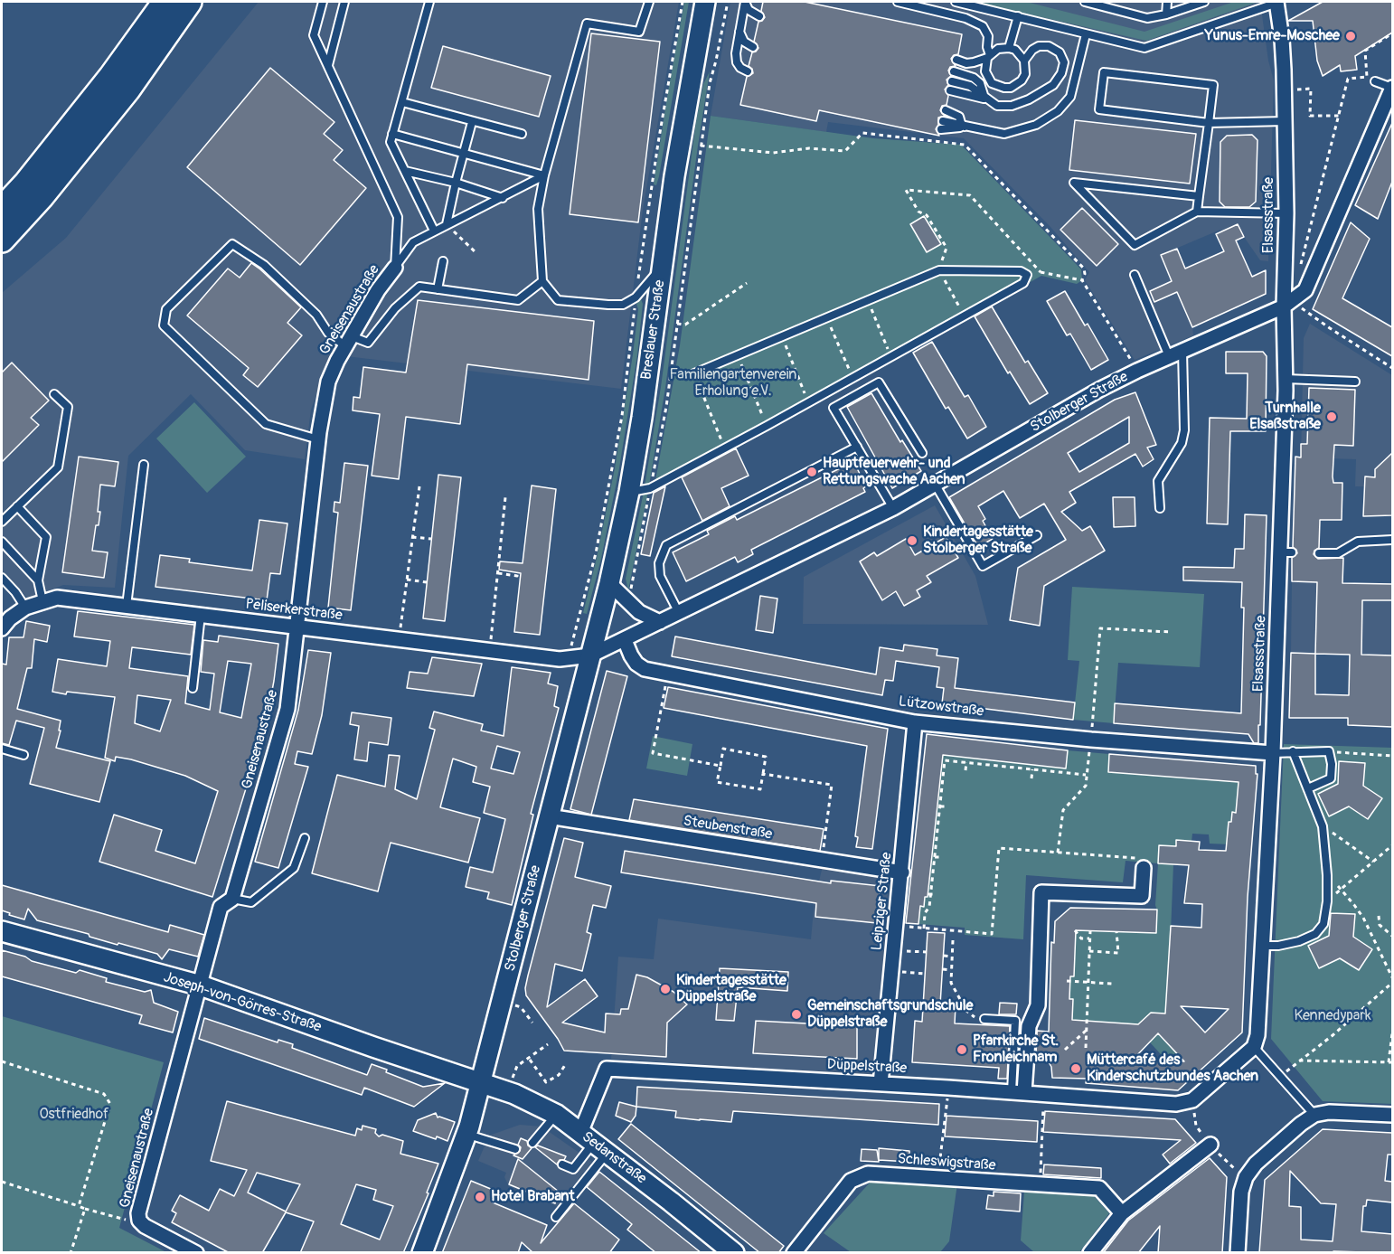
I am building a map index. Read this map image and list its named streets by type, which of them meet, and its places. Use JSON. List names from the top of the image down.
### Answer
{
  "streets": {
    "main road": [
      "Breslauer Straße",
      "Stolberger Straße",
      "Joseph-von-Görres-Straße",
      "Sedanstraße"
    ],
    "street": [
      "Elsassstraße",
      "Gneisenaustraße",
      "Peliserkerstraße",
      "Lützowstraße",
      "Steubenstraße",
      "Leipziger Straße",
      "Düppelstraße",
      "Schleswigstraße"
    ]
  },
  "crossings": [
    ["Elsassstraße", "Stolberger Straße"],
    ["Elsassstraße", "Lützowstraße"],
    ["Elsassstraße", "Düppelstraße"],
    ["Gneisenaustraße", "Peliserkerstraße"],
    ["Gneisenaustraße", "Joseph-von-Görres-Straße"],
    ["Breslauer Straße", "Stolberger Straße"],
    ["Breslauer Straße", "Peliserkerstraße"],
    ["Stolberger Straße", "Peliserkerstraße"],
    ["Stolberger Straße", "Lützowstraße"],
    ["Stolberger Straße", "Steubenstraße"],
    ["Stolberger Straße", "Joseph-von-Görres-Straße"],
    ["Stolberger Straße", "Sedanstraße"],
    ["Lützowstraße", "Leipziger Straße"],
    ["Steubenstraße", "Leipziger Straße"],
    ["Leipziger Straße", "Düppelstraße"],
    ["Joseph-von-Görres-Straße", "Sedanstraße"],
    ["Düppelstraße", "Sedanstraße"]
  ],
  "parks": ["Familiengartenverein Erholung e.V.", "Kennedypark", "Ostfriedhof"],
  "places": [
    "Yunus-Emre-Moschee",
    "Turnhalle Elsaßstraße",
    "Hauptfeuerwehr- und Rettungswache Aachen",
    "Kindertagesstätte Stolberger Straße",
    "Kindertagesstätte Düppelstraße",
    "Gemeinschaftsgrundschule Düppelstraße",
    "Pfarrkirche St. Fronleichnam",
    "Müttercafé des Kinderschutzbundes Aachen",
    "Hotel Brabant"
  ]
}
